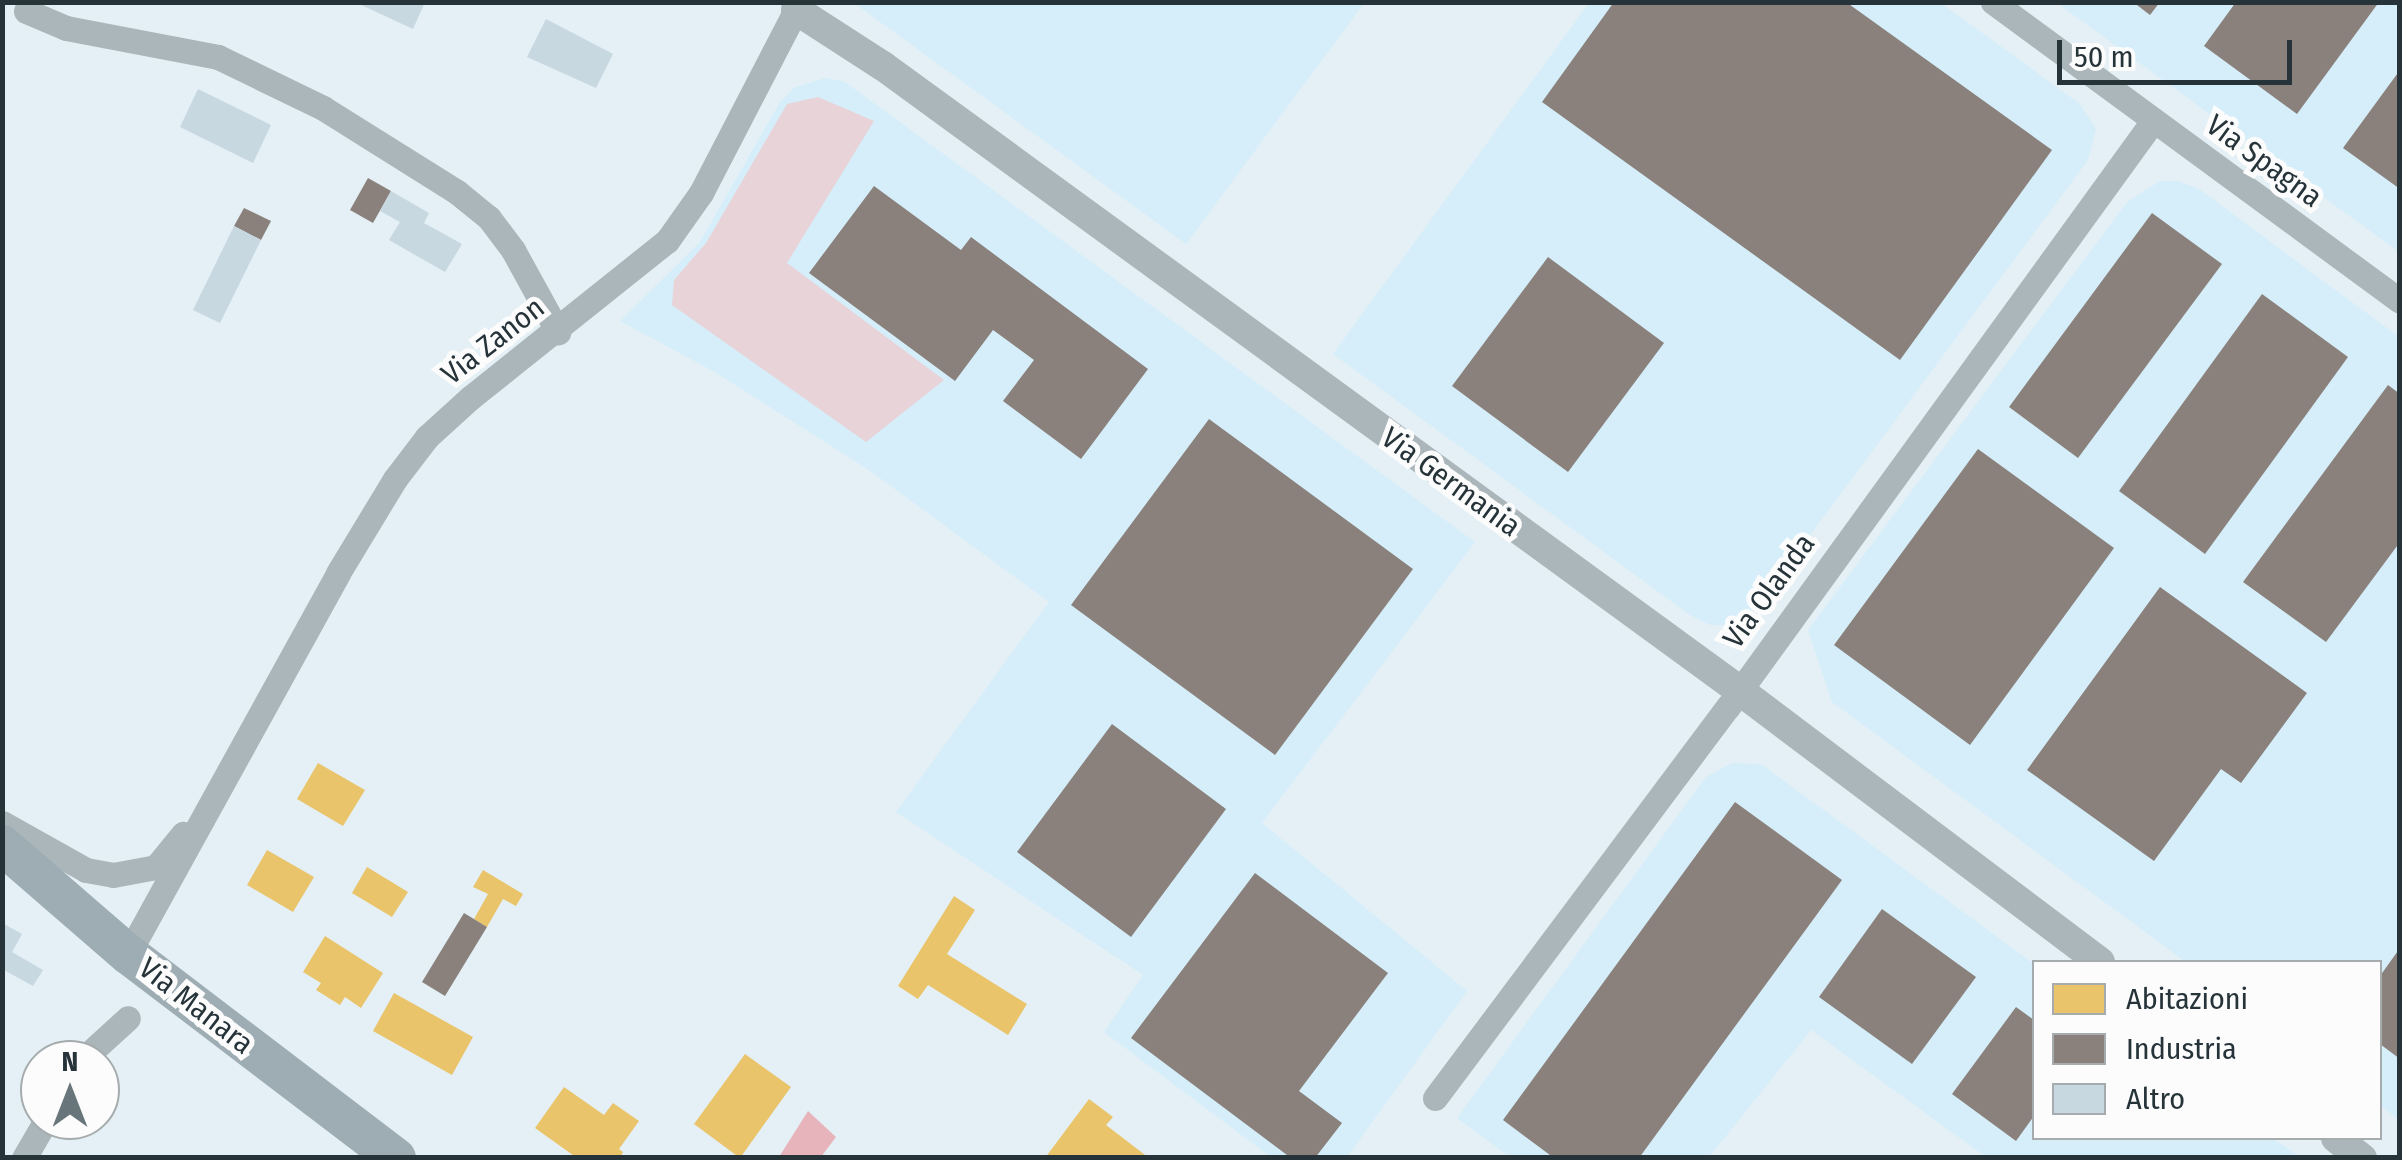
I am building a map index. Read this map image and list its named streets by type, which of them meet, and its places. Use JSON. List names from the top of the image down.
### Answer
{
  "streets": {
    "main road": ["Via Manara"],
    "street": [
      "Via Spagna",
      "Via Zanon",
      "Via Germania",
      "Via Olanda"
    ]
  },
  "crossings": [
    ["Via Spagna", "Via Olanda"],
    ["Via Zanon", "Via Germania"],
    ["Via Zanon", "Via Manara"],
    ["Via Germania", "Via Olanda"]
  ],
  "legend": ["Abitazioni", "Industria", "Altro"],
  "scale_bar": "50 m",
  "north": "top"
}
